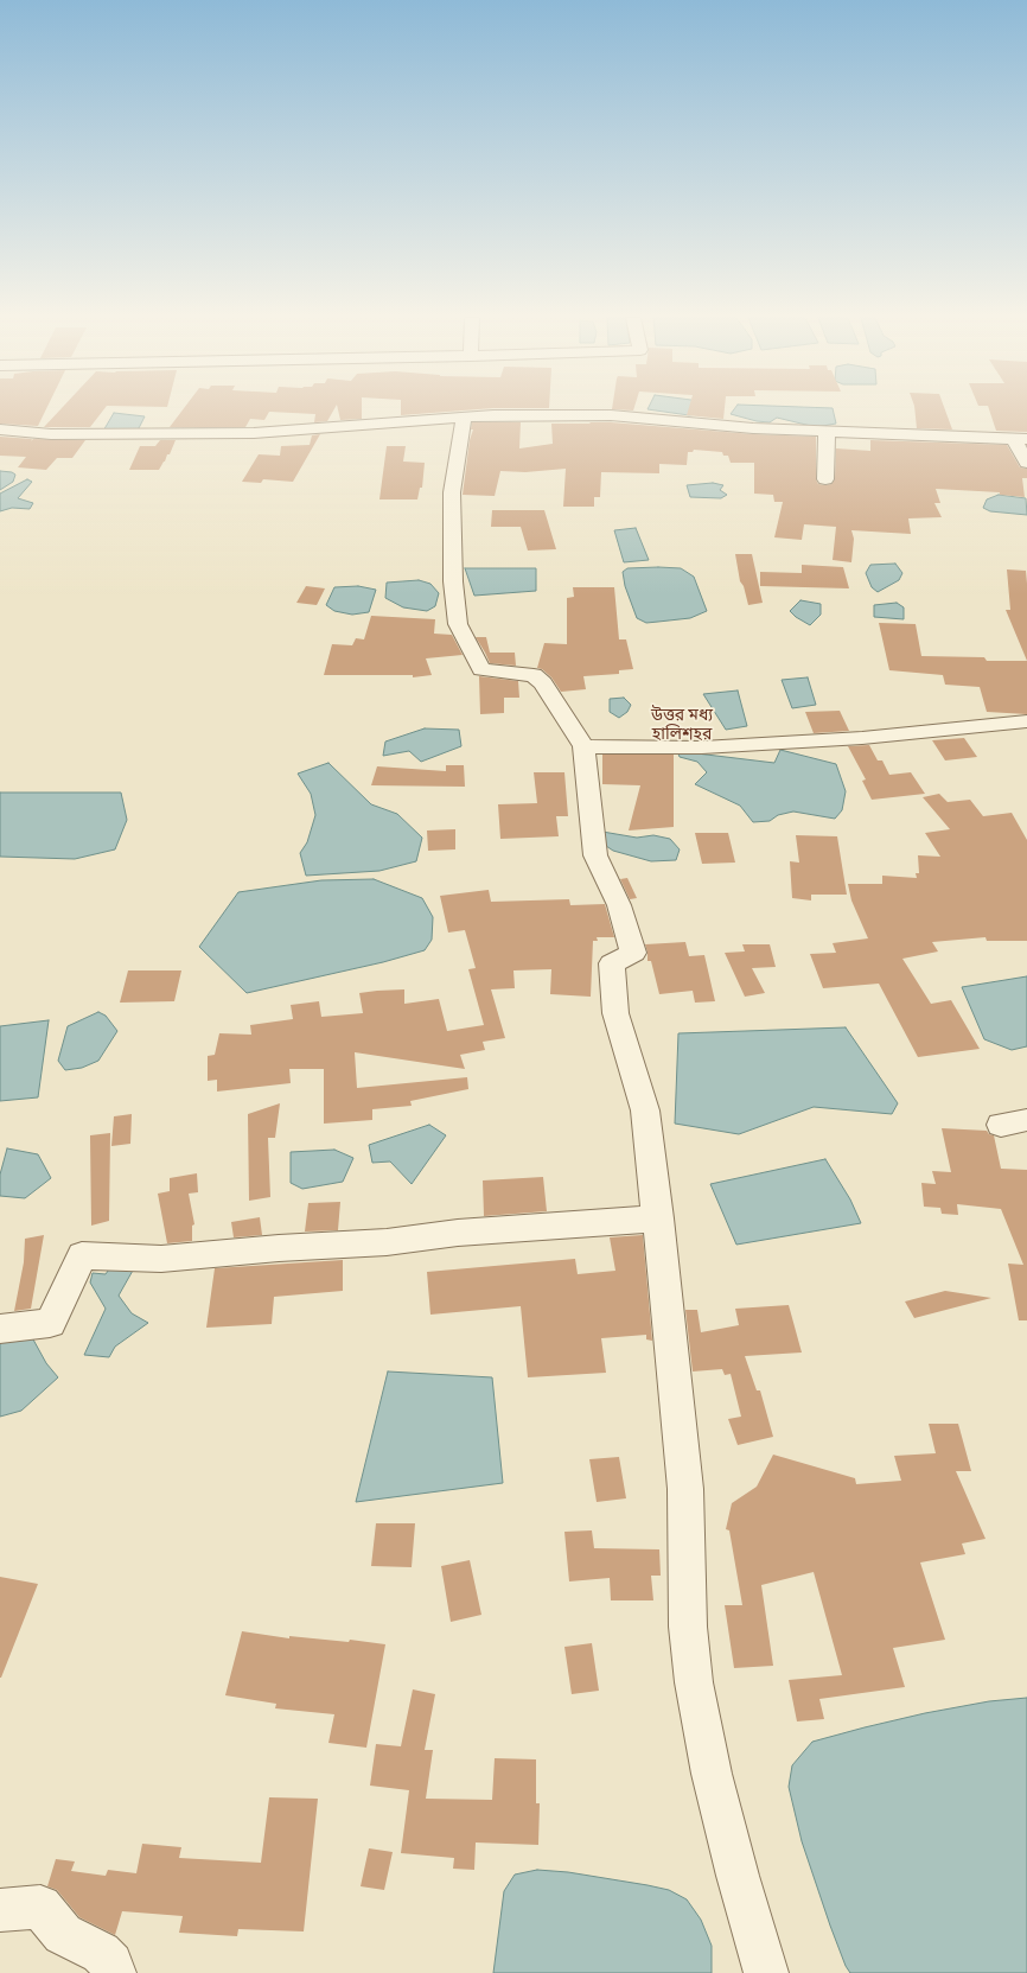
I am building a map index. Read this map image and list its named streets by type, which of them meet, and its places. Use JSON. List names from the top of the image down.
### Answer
{
  "districts": ["উত্তর মধ্য হালিশহর"]
}
